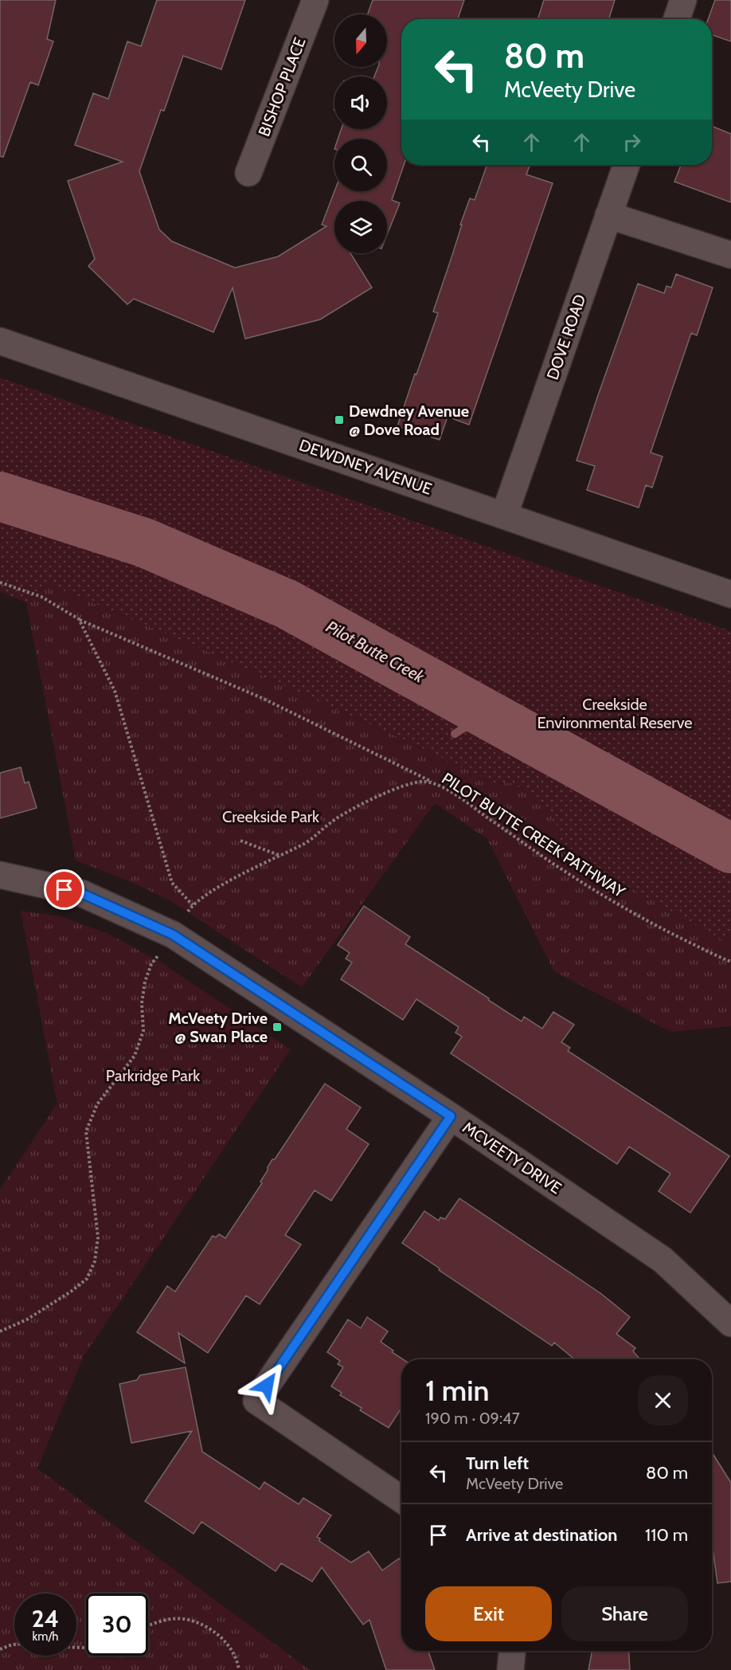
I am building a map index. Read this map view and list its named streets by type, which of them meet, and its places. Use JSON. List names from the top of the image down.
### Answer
{
  "streets": {
    "street": [
      "BISHOP PLACE",
      "DOVE ROAD",
      "DEWDNEY AVENUE",
      "MCVEETY DRIVE"
    ],
    "path": ["PILOT BUTTE CREEK PATHWAY"]
  },
  "crossings": [
    ["DOVE ROAD", "DEWDNEY AVENUE"],
    ["PILOT BUTTE CREEK PATHWAY", "MCVEETY DRIVE"]
  ],
  "water": ["Pilot Butte Creek"],
  "parks": ["Creekside Environmental Reserve", "Creekside Park", "Parkridge Park"],
  "places": {
    "transit": ["Dewdney Avenue @ Dove Road", "McVeety Drive @ Swan Place"]
  },
  "north": "bottom",
  "page": {
    "turn": ["80 m", "McVeety Drive"],
    "heading": ["1 min", "190 m · 09:47"],
    "list": [
      {
        "name": "Turn left",
        "note": "McVeety Drive",
        "value": "80 m"
      },
      {
        "name": "Arrive at destination",
        "value": "110 m"
      }
    ],
    "buttons": ["Exit", "Share"],
    "speed": "24 km/h",
    "limit": "30"
  }
}
